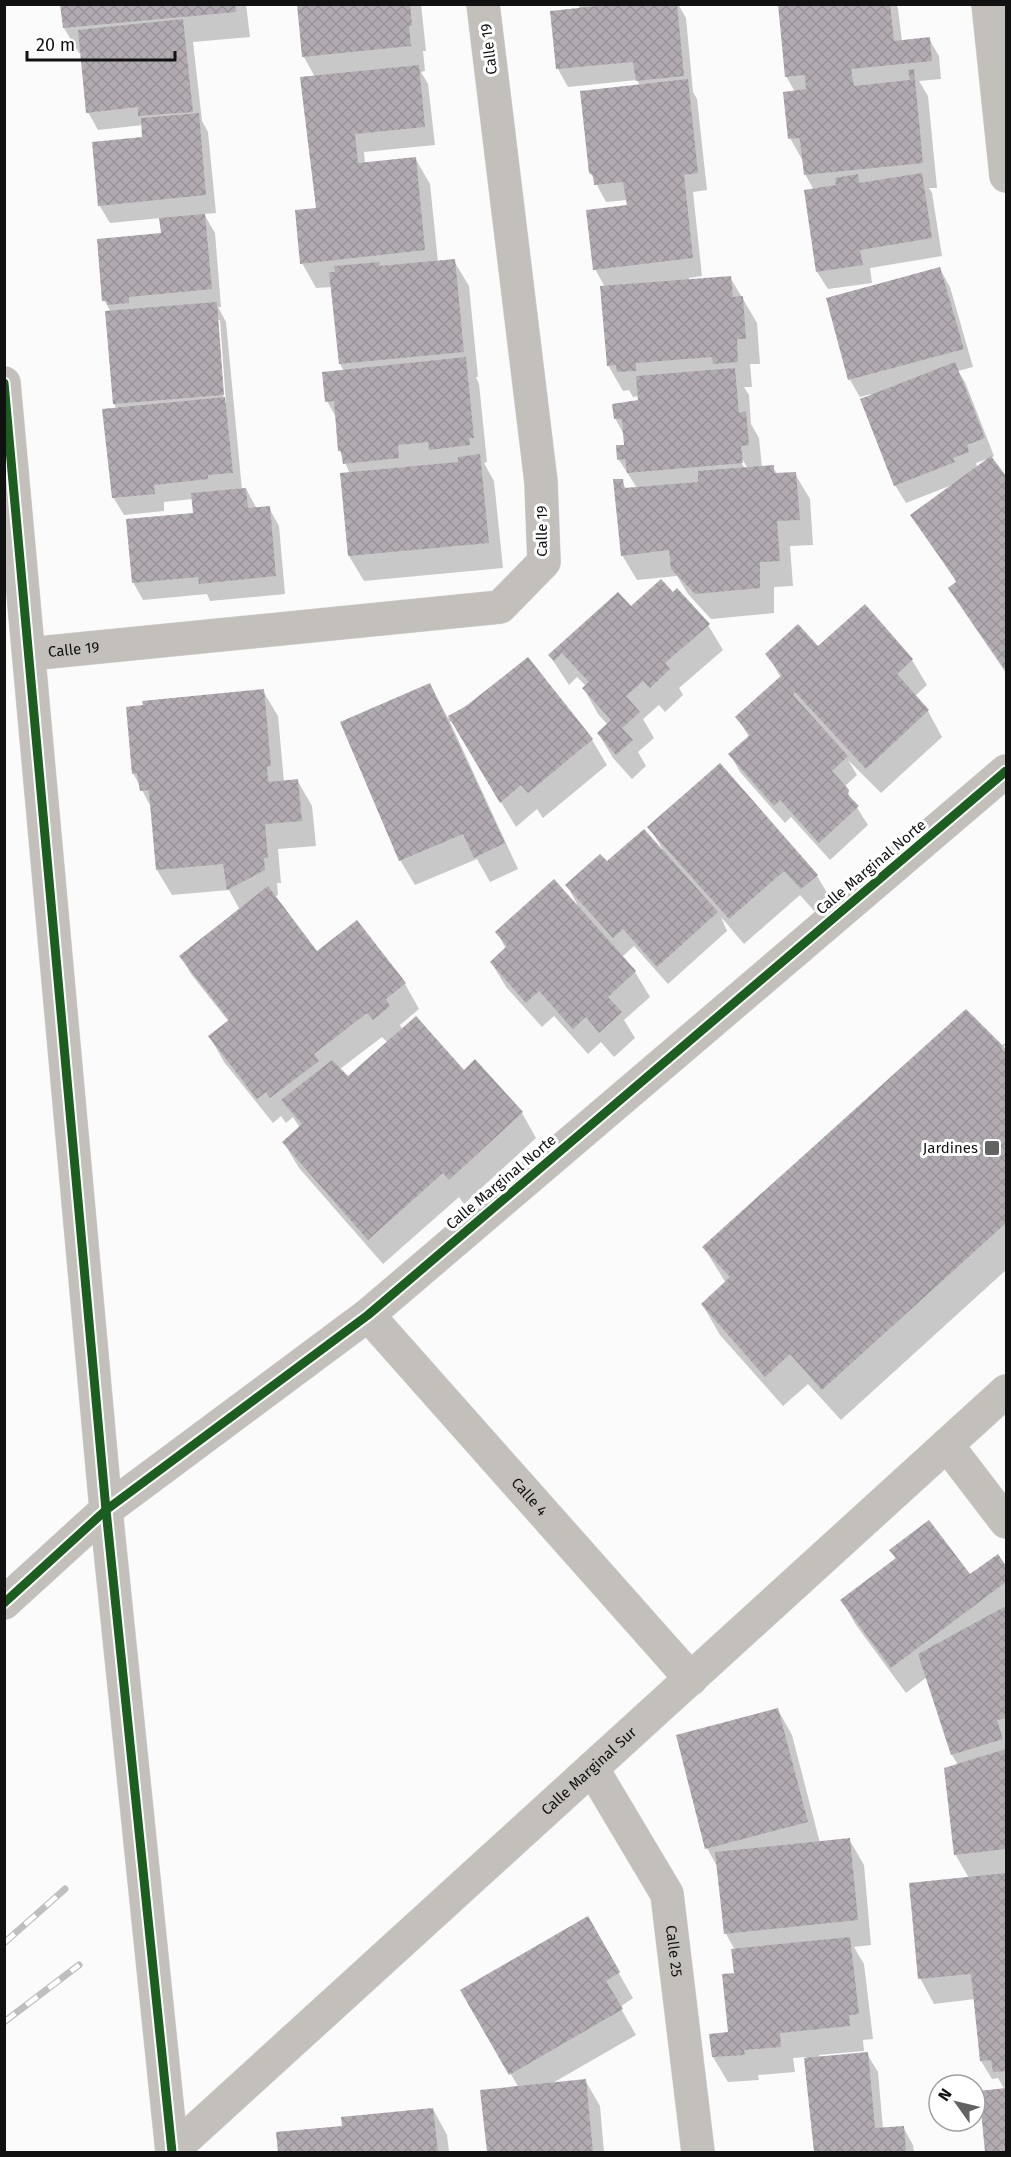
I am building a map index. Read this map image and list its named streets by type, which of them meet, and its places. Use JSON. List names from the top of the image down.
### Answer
{
  "streets": {
    "street": [
      "Calle 19",
      "Calle Marginal Norte",
      "Calle 4",
      "Calle Marginal Sur",
      "Calle 25"
    ]
  },
  "crossings": [
    ["Calle Marginal Norte", "Calle 4"],
    ["Calle 4", "Calle Marginal Sur"],
    ["Calle Marginal Sur", "Calle 25"]
  ],
  "places": {
    "transit": ["Jardines"]
  },
  "scale_bar": "20 m",
  "north": "top left"
}
